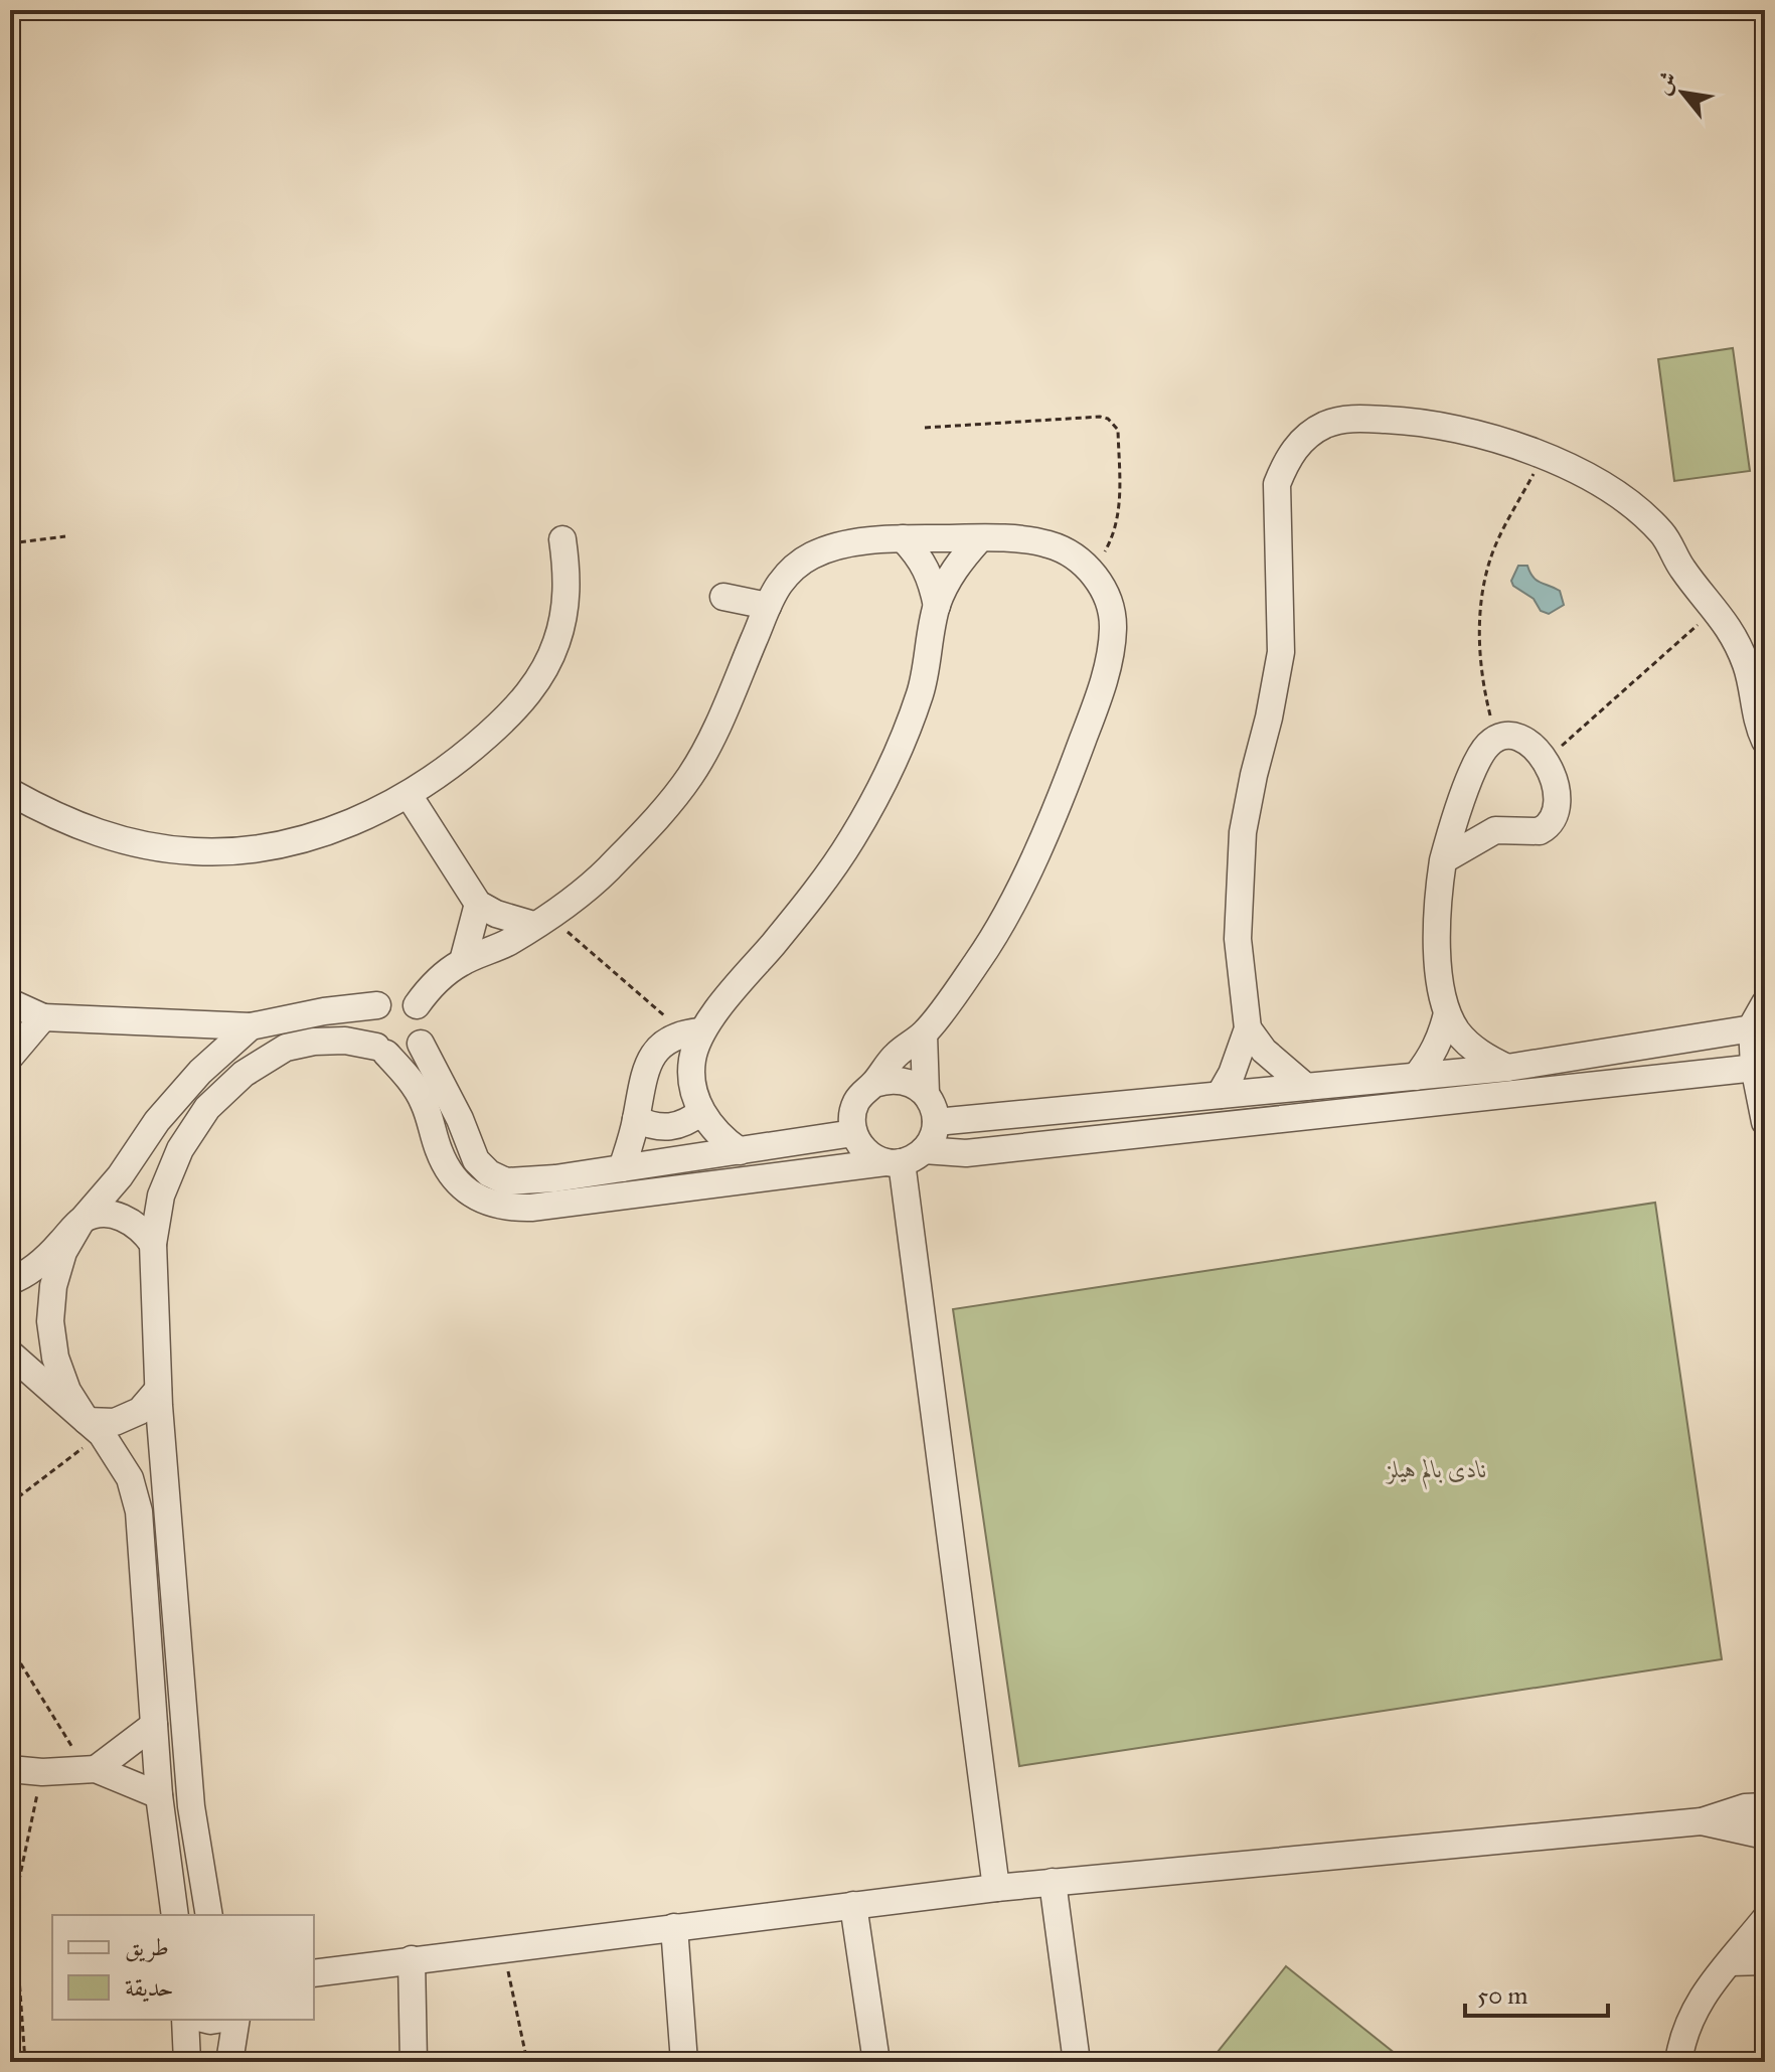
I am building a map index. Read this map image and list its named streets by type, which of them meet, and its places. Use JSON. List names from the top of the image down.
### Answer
{
  "parks": ["نادى بالم هيلز"],
  "legend": ["طريق", "حديقة"],
  "scale_bar": "50 m",
  "north": "top left"
}
